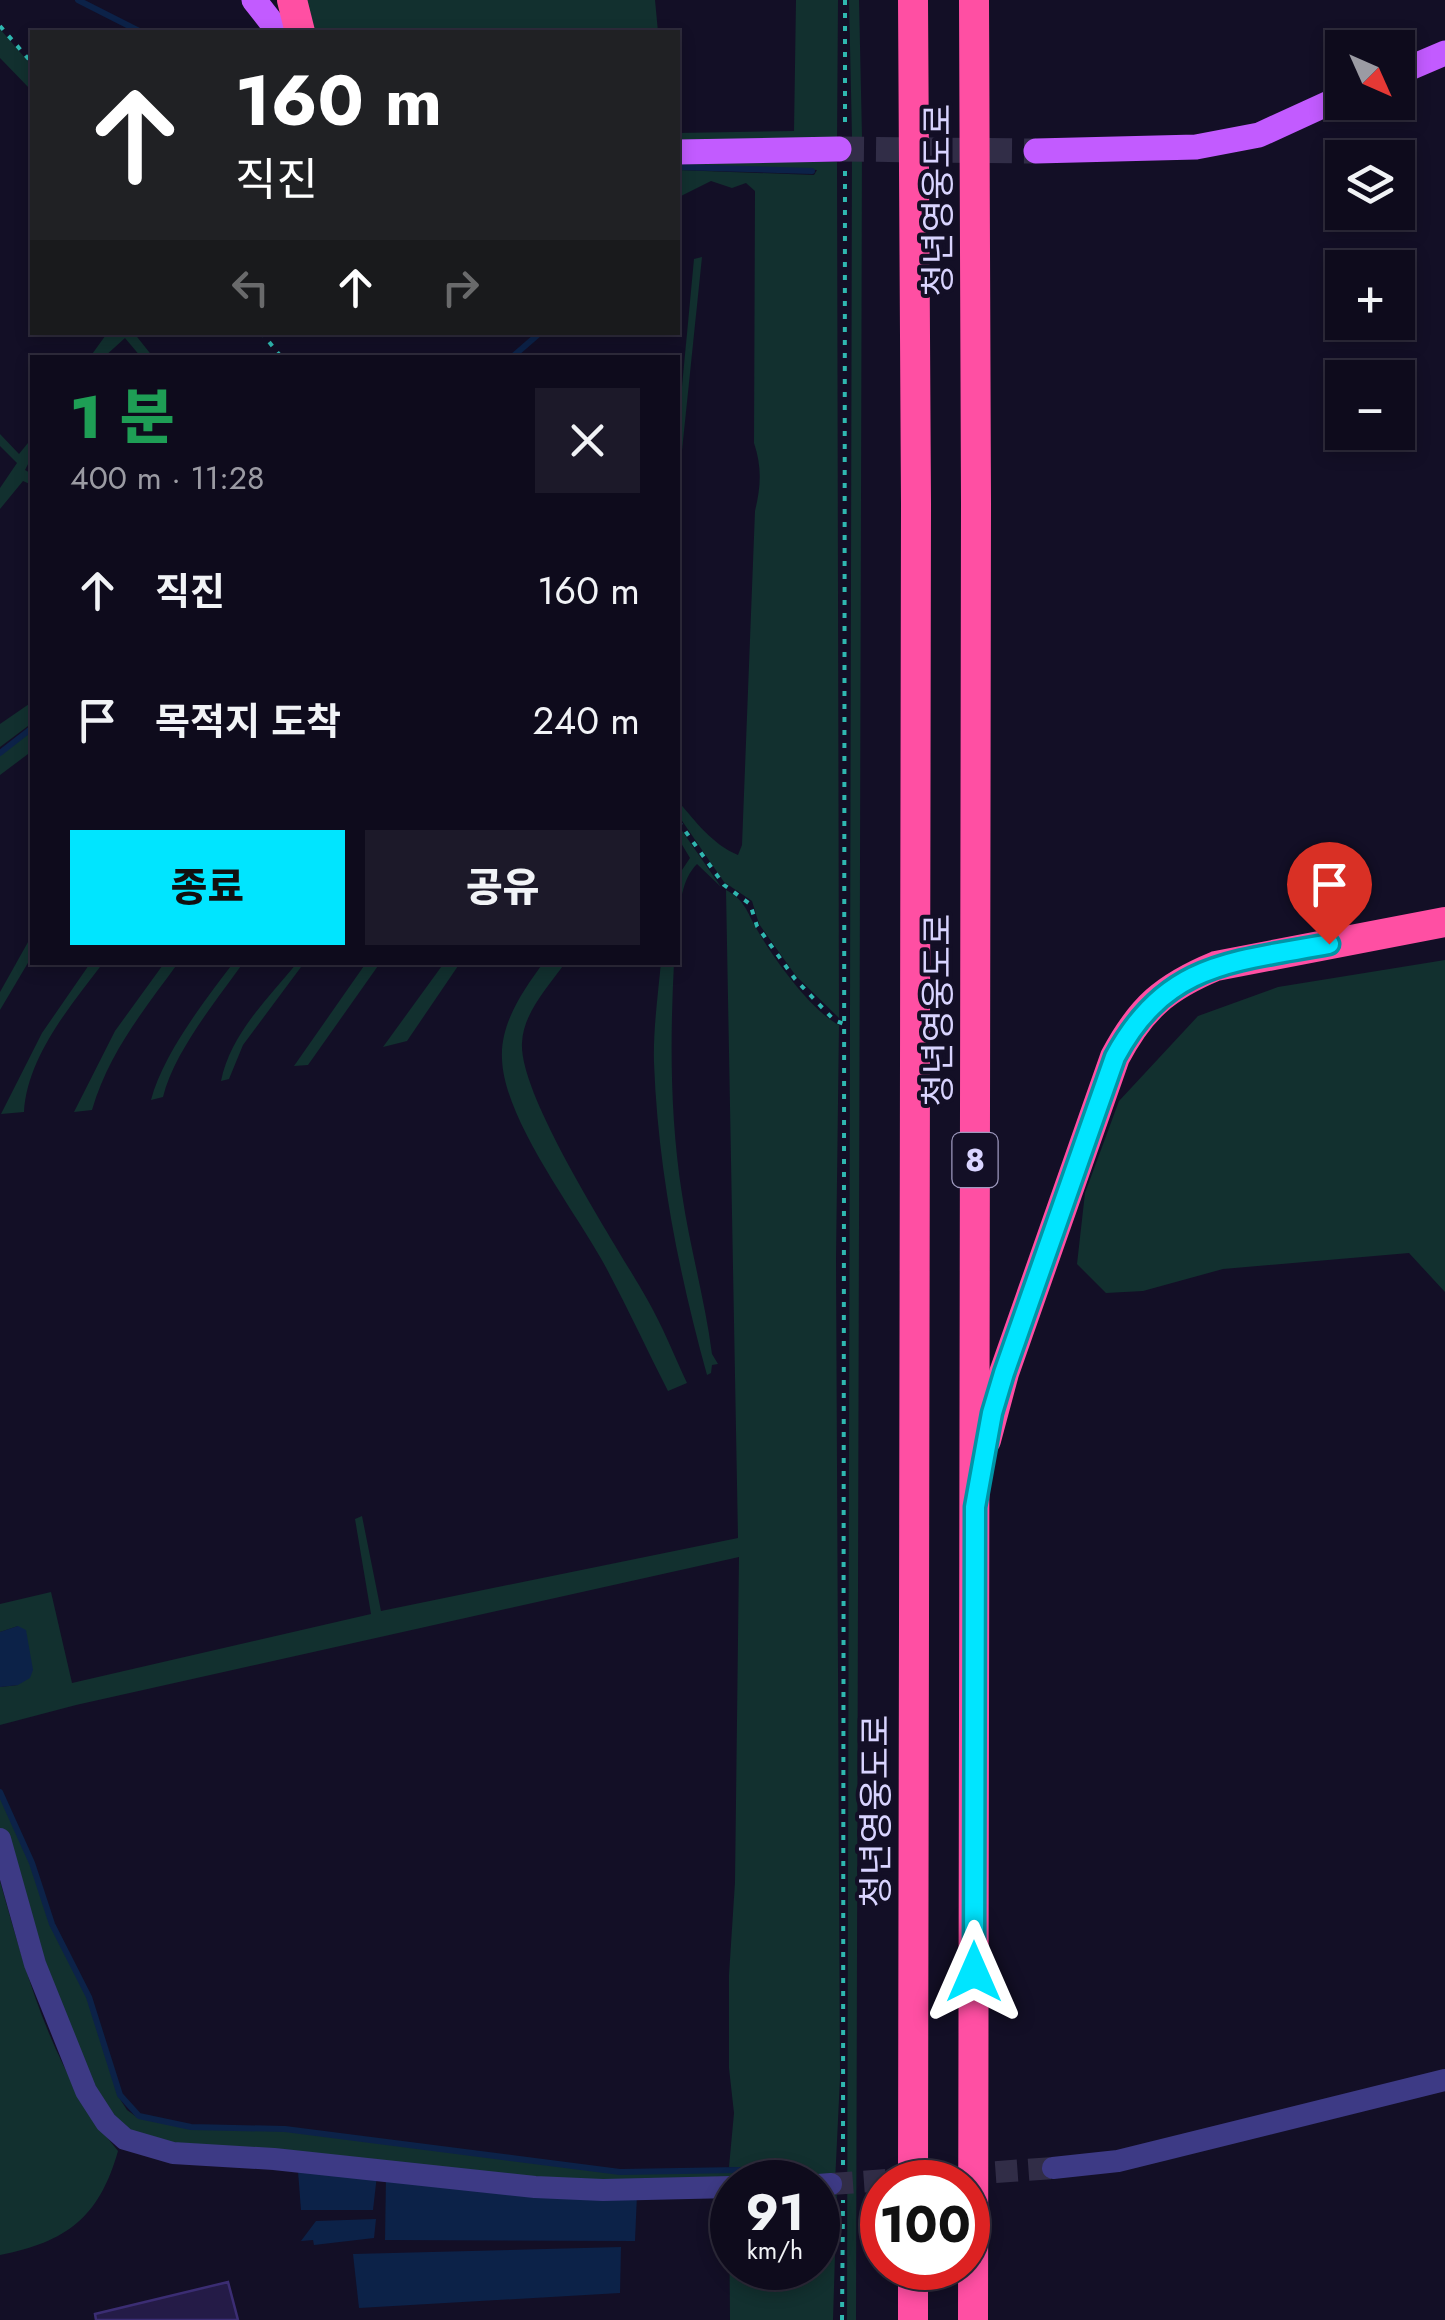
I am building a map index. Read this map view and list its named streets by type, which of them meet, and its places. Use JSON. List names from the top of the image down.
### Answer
{
  "streets": {
    "highway": ["청년영웅도로", "8"]
  },
  "north": "bottom right",
  "page": {
    "map_buttons": ["+", "−"],
    "turn": ["160 m", "직진"],
    "heading": ["1 분", "400 m · 11:28"],
    "list": [
      {
        "name": "직진",
        "value": "160 m"
      },
      {
        "name": "목적지 도착",
        "value": "240 m"
      }
    ],
    "buttons": ["종료", "공유"],
    "speed": "91 km/h",
    "limit": "100"
  }
}
